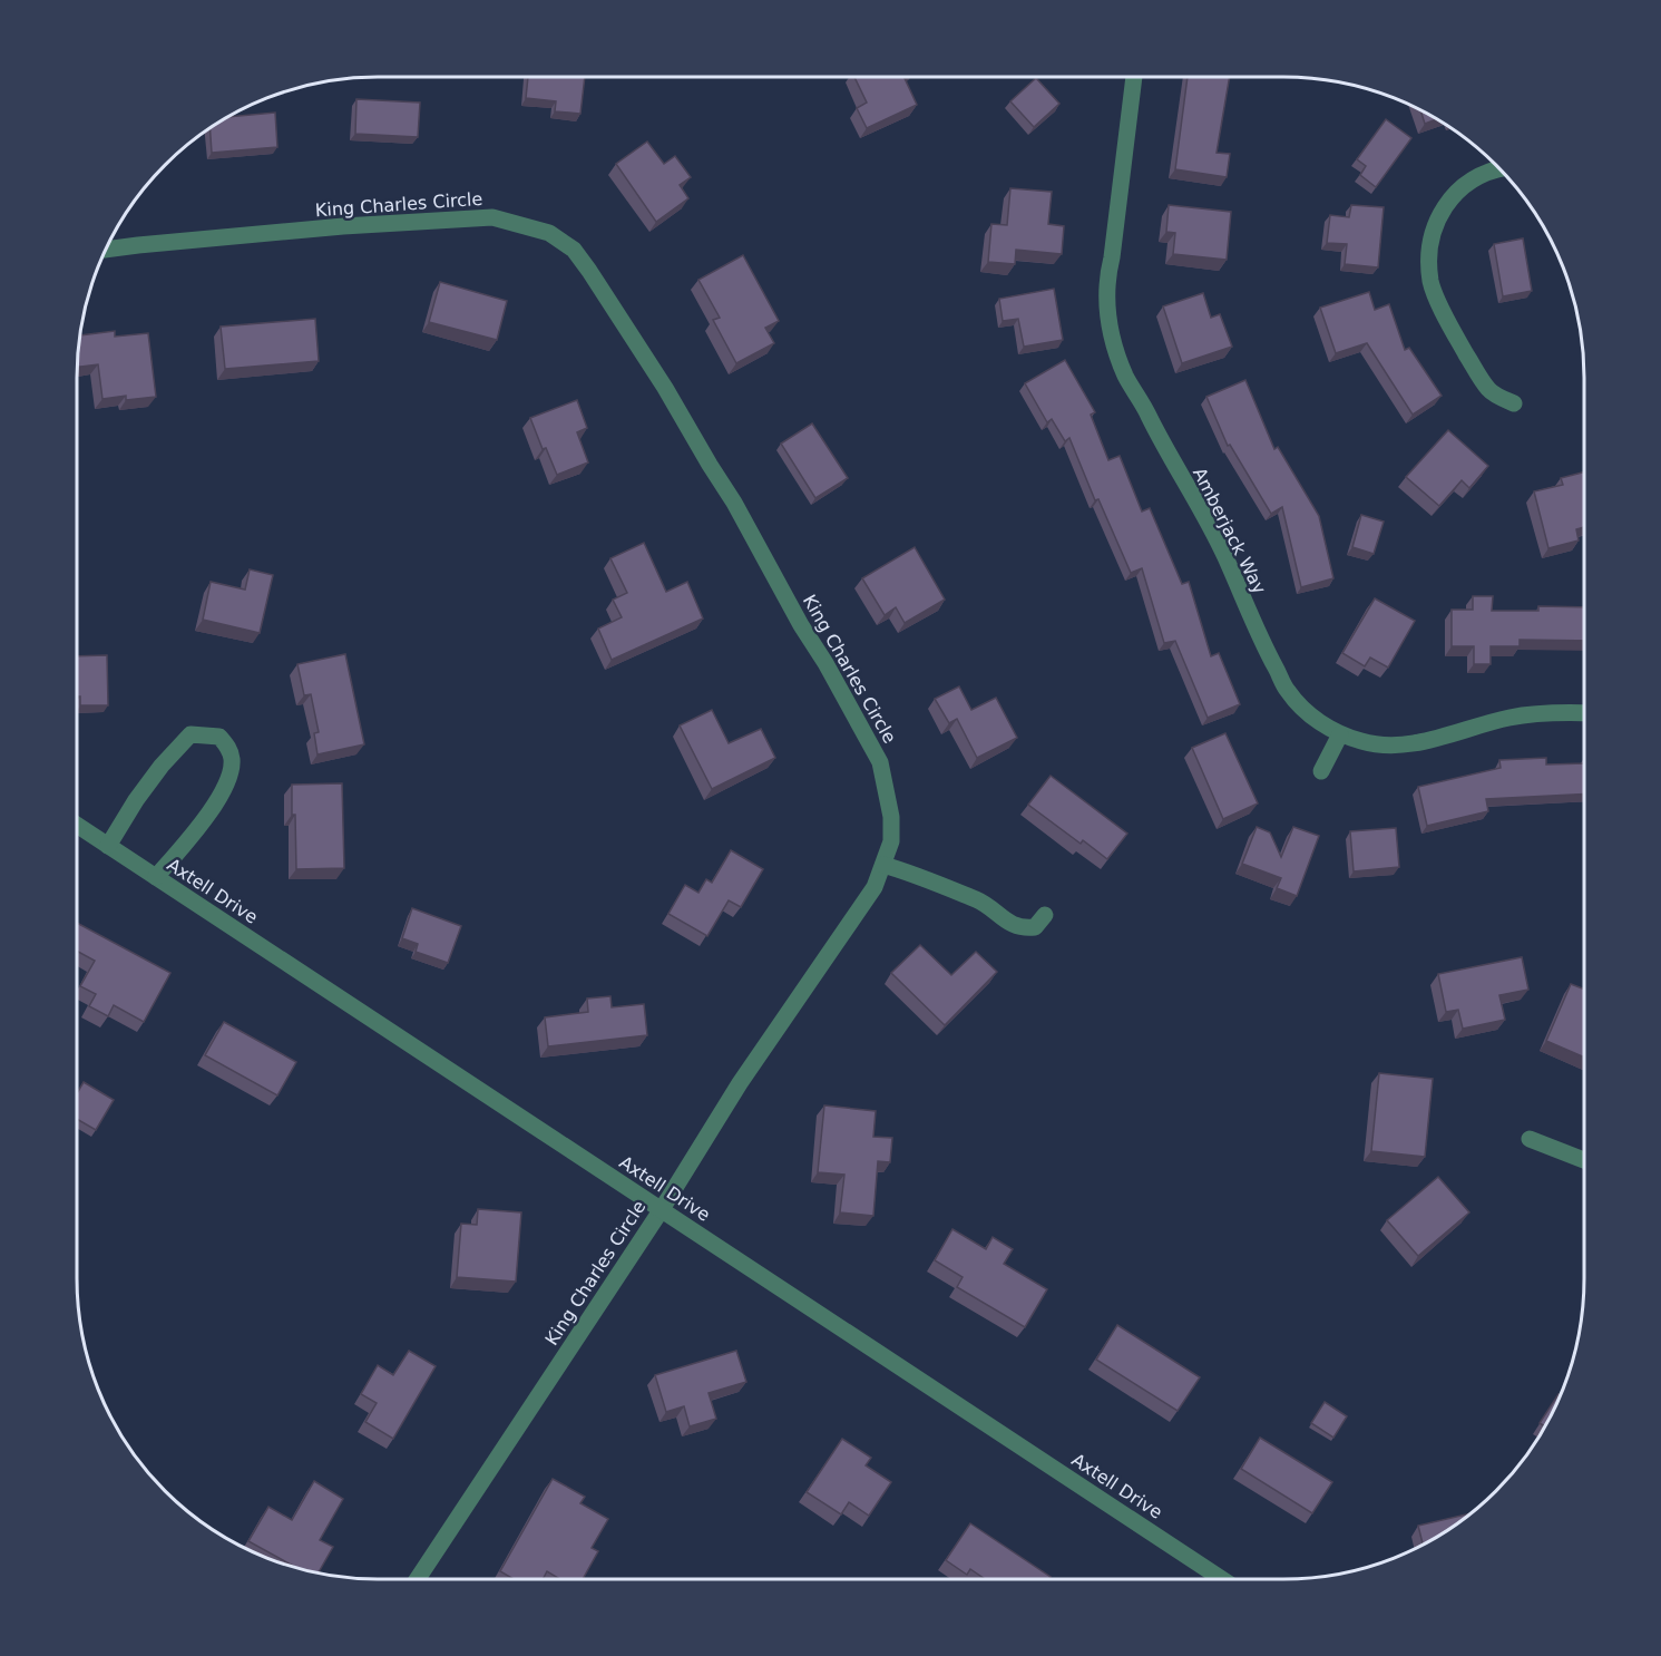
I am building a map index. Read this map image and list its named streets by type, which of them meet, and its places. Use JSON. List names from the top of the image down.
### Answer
{
  "streets": {
    "street": ["King Charles Circle", "Amberjack Way", "Axtell Drive"]
  },
  "crossings": [
    ["King Charles Circle", "Axtell Drive"]
  ]
}
